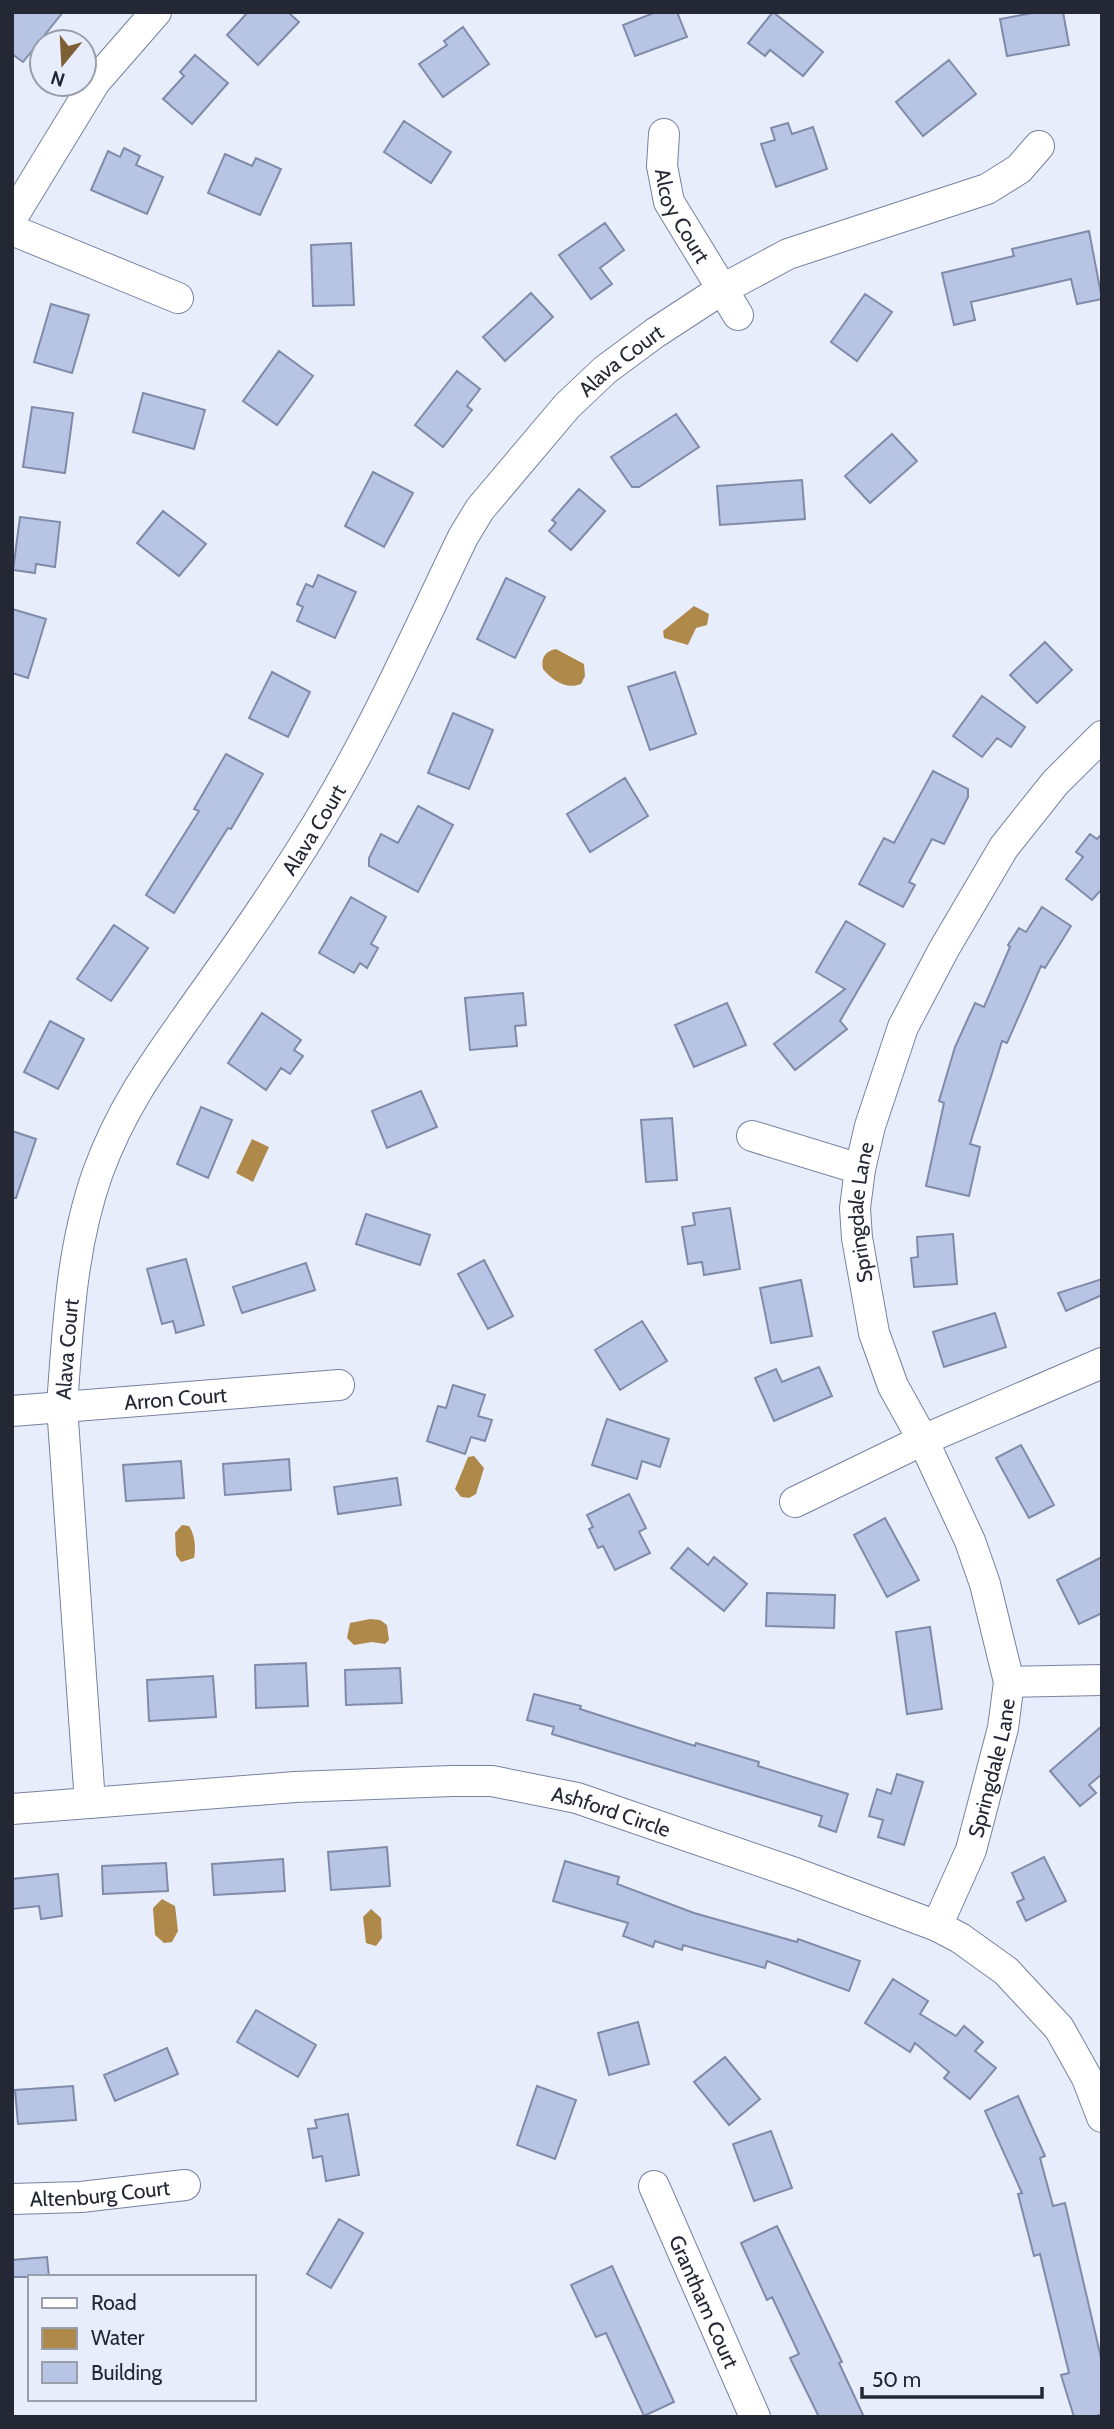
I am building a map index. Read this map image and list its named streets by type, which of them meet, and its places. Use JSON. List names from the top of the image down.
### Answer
{
  "streets": {
    "street": [
      "Alcoy Court",
      "Alava Court",
      "Springdale Lane",
      "Arron Court",
      "Ashford Circle",
      "Altenburg Court",
      "Grantham Court"
    ]
  },
  "crossings": [
    ["Alcoy Court", "Alava Court"],
    ["Alava Court", "Arron Court"],
    ["Alava Court", "Ashford Circle"],
    ["Springdale Lane", "Ashford Circle"]
  ],
  "legend": ["Road", "Water", "Building"],
  "scale_bar": "50 m",
  "north": "bottom"
}
